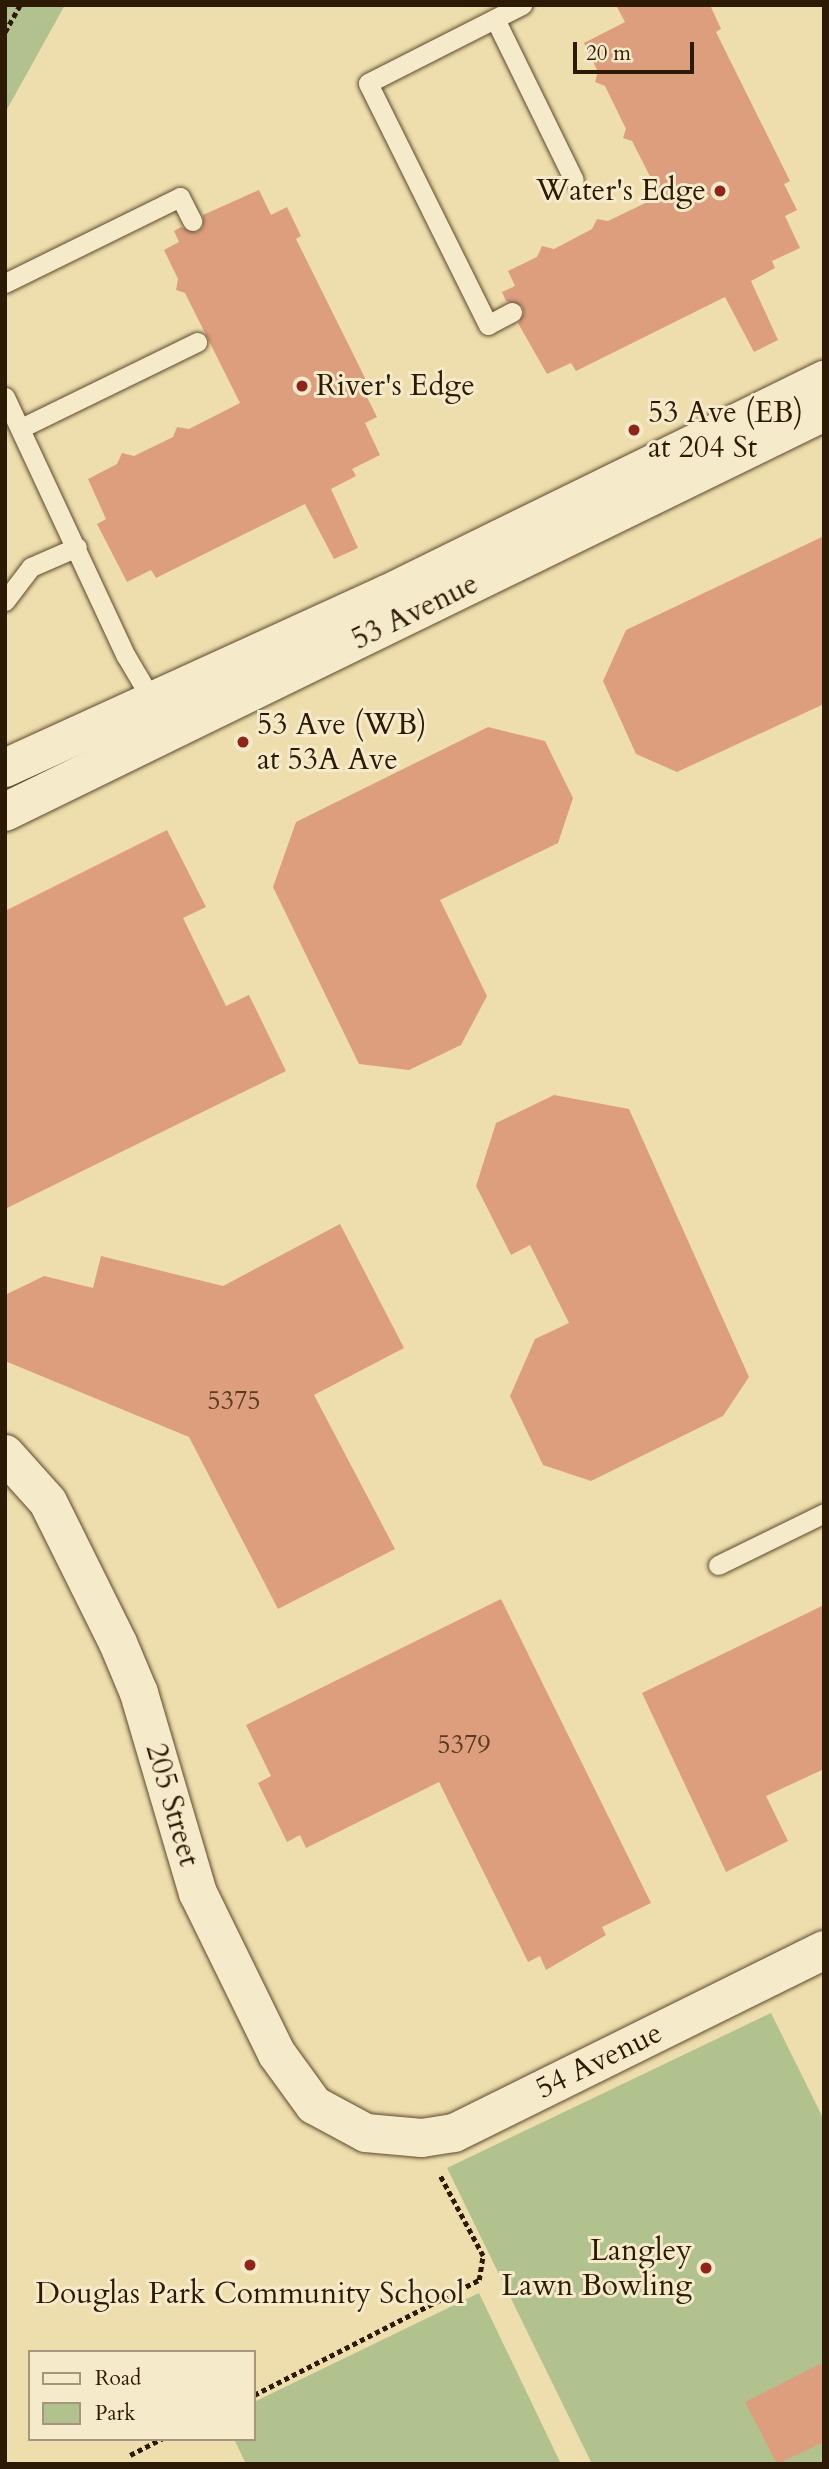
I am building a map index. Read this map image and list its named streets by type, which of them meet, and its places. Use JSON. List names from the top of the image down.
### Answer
{
  "streets": {
    "street": ["53 Avenue", "205 Street", "54 Avenue"]
  },
  "crossings": [
    ["205 Street", "54 Avenue"]
  ],
  "places": [
    "Water's Edge",
    "River's Edge",
    "53 Ave (EB) at 204 St",
    "53 Ave (WB) at 53A Ave",
    "Douglas Park Community School",
    "Langley Lawn Bowling"
  ],
  "house_numbers": ["5375", "5379"],
  "legend": ["Road", "Park"],
  "scale_bar": "20 m"
}
